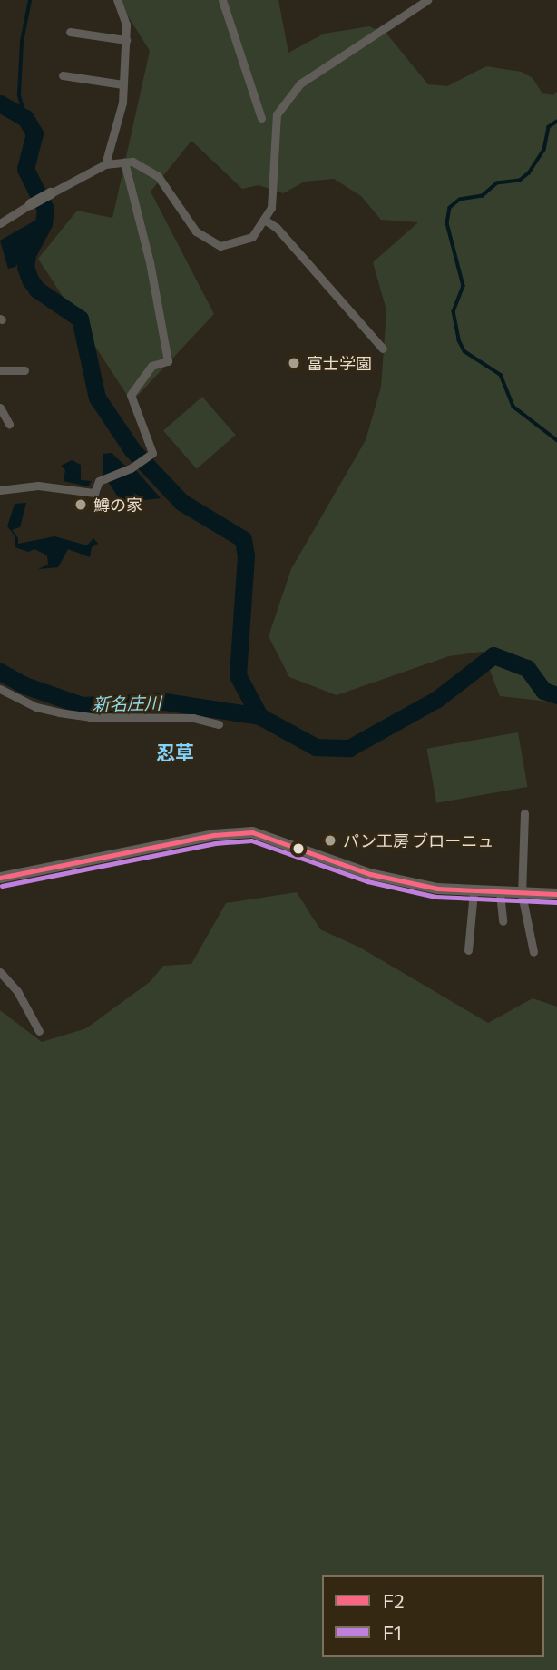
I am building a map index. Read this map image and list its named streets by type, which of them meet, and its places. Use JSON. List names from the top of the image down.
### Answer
{
  "districts": ["忍草"],
  "water": ["新名庄川"],
  "places": ["富士学園", "鱒の家", "パン工房 ブローニュ"],
  "lines": ["transit line F2", "transit line F1"],
  "legend": ["F2", "F1"]
}
